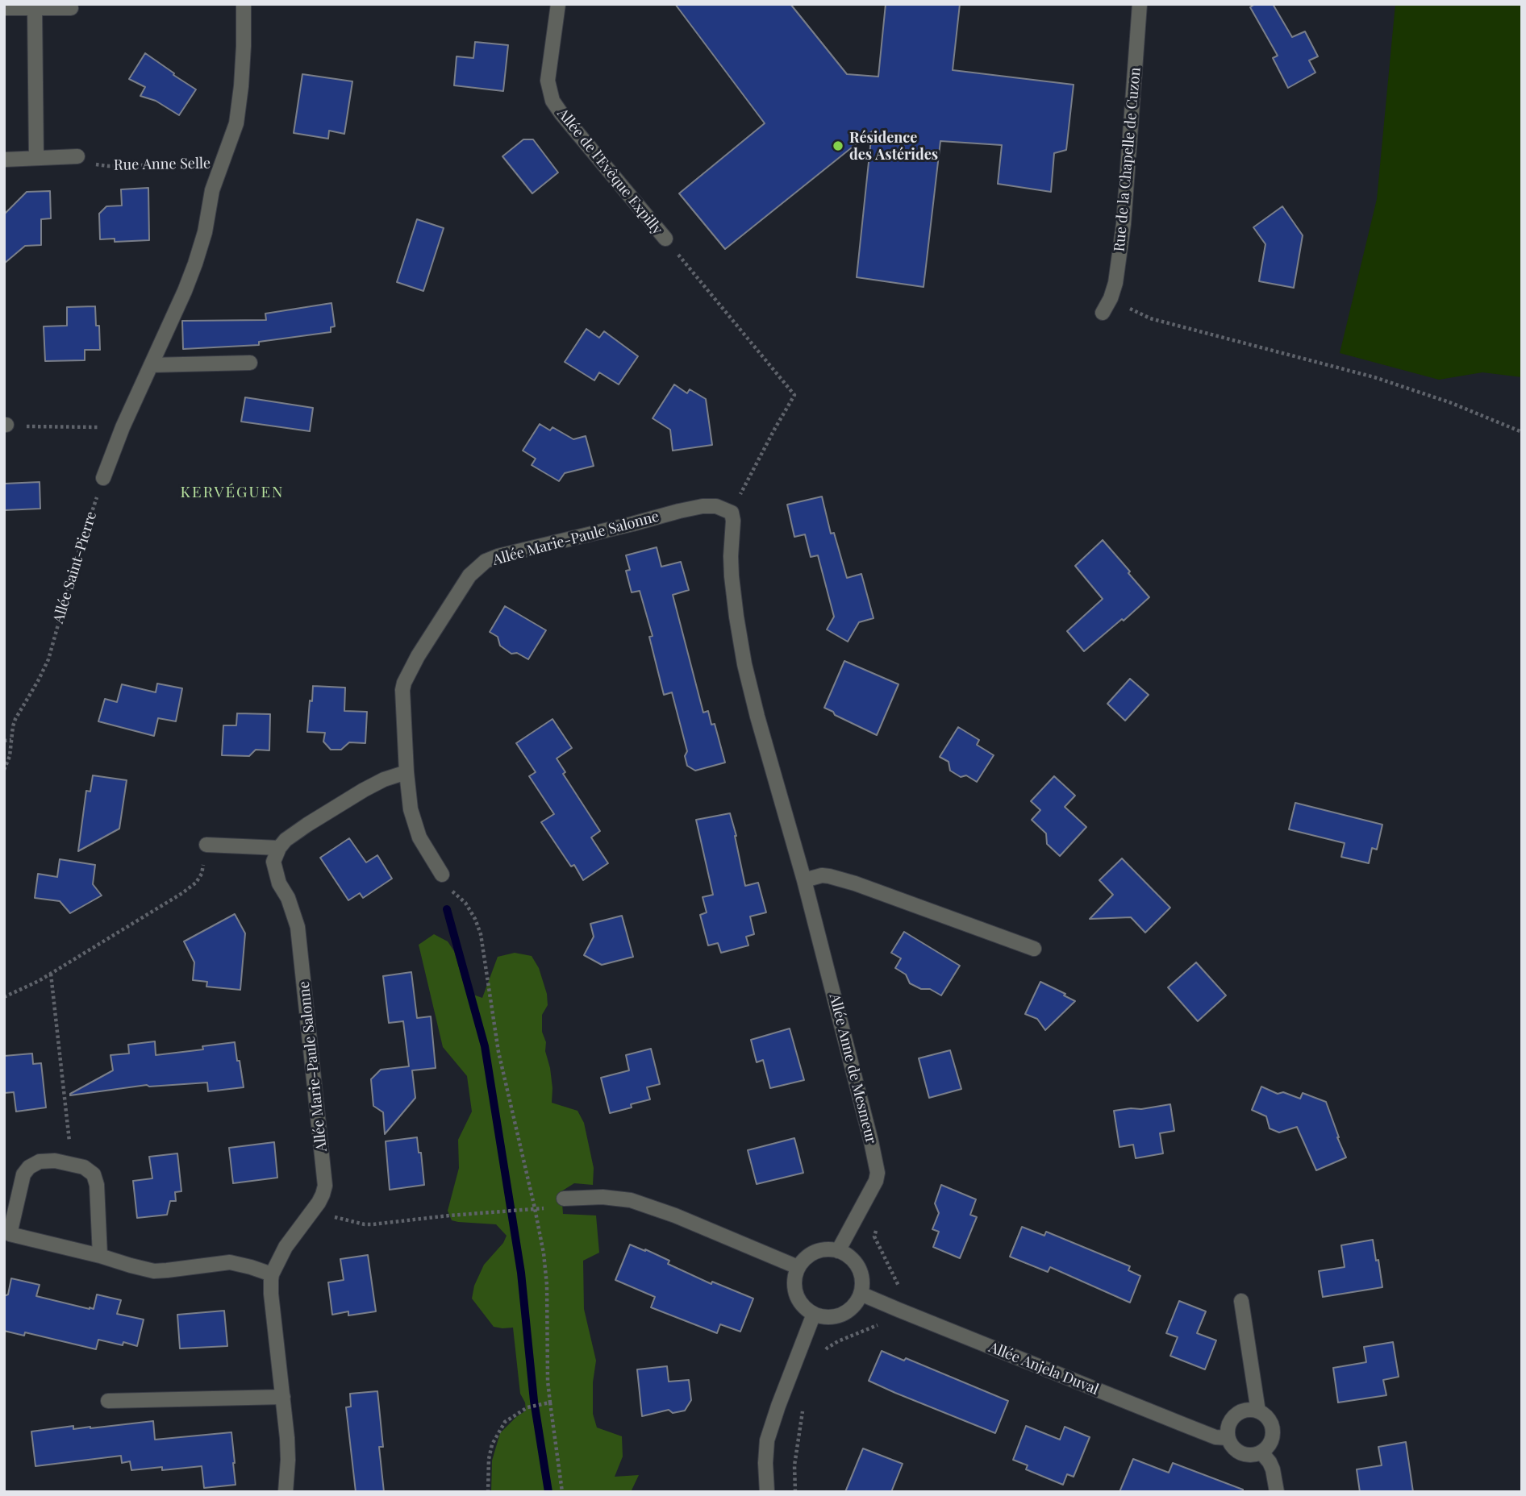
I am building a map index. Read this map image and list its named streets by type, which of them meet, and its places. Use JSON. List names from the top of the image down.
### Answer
{
  "streets": {
    "street": [
      "Rue de la Chapelle de Cuzon",
      "Allée de l'Evêque Expilly",
      "Allée Marie-Paule Salonne",
      "Allée Anne de Mesmeur",
      "Allée Anjela Duval"
    ],
    "path": ["Rue Anne Selle", "Allée Saint-Pierre"]
  },
  "crossings": [
    ["Allée Marie-Paule Salonne", "Allée Anne de Mesmeur"],
    ["Allée Anne de Mesmeur", "Allée Anjela Duval"]
  ],
  "districts": ["KERVÉGUEN"],
  "places": ["Résidence des Astérides"]
}
